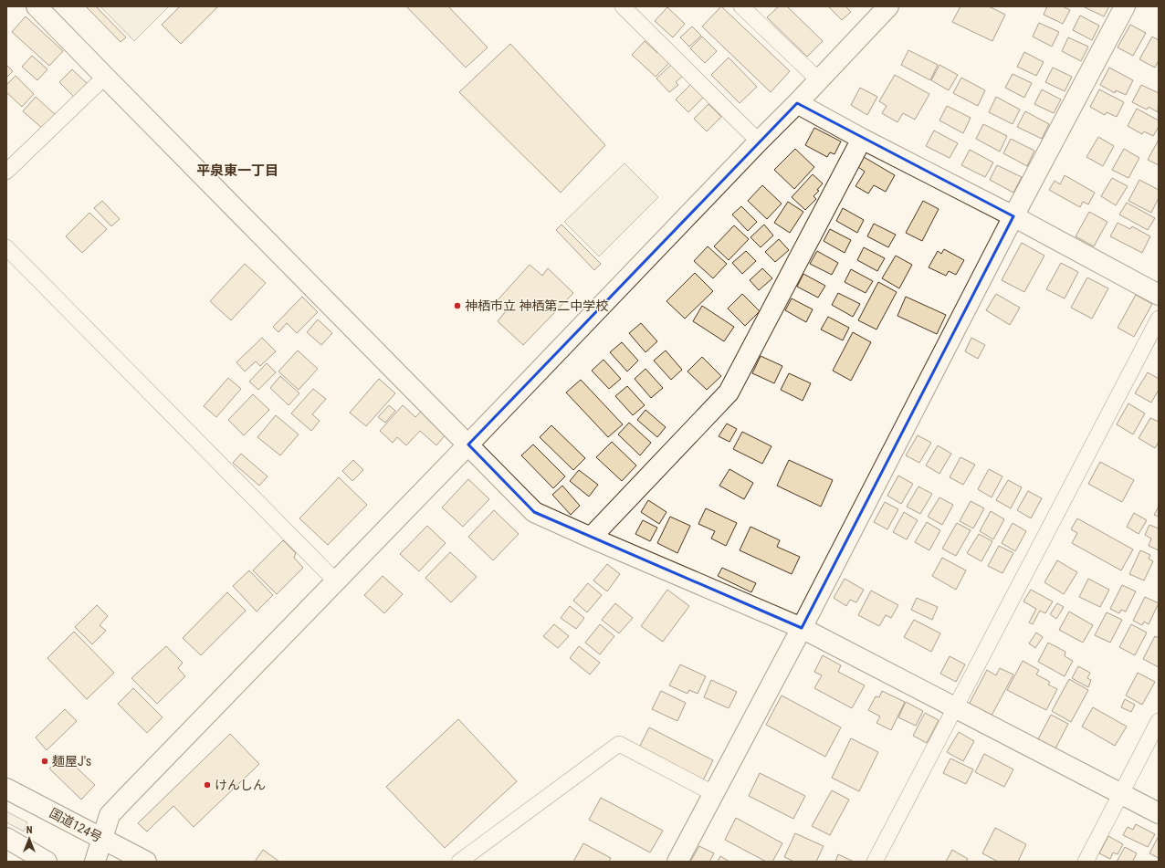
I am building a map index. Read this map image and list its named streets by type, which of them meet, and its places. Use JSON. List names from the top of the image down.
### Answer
{
  "streets": {
    "main road": ["国道124号"]
  },
  "districts": ["平泉東一丁目"],
  "places": ["神栖市立 神栖第二中学校", "麺屋J's", "けんしん"],
  "north": "top"
}
